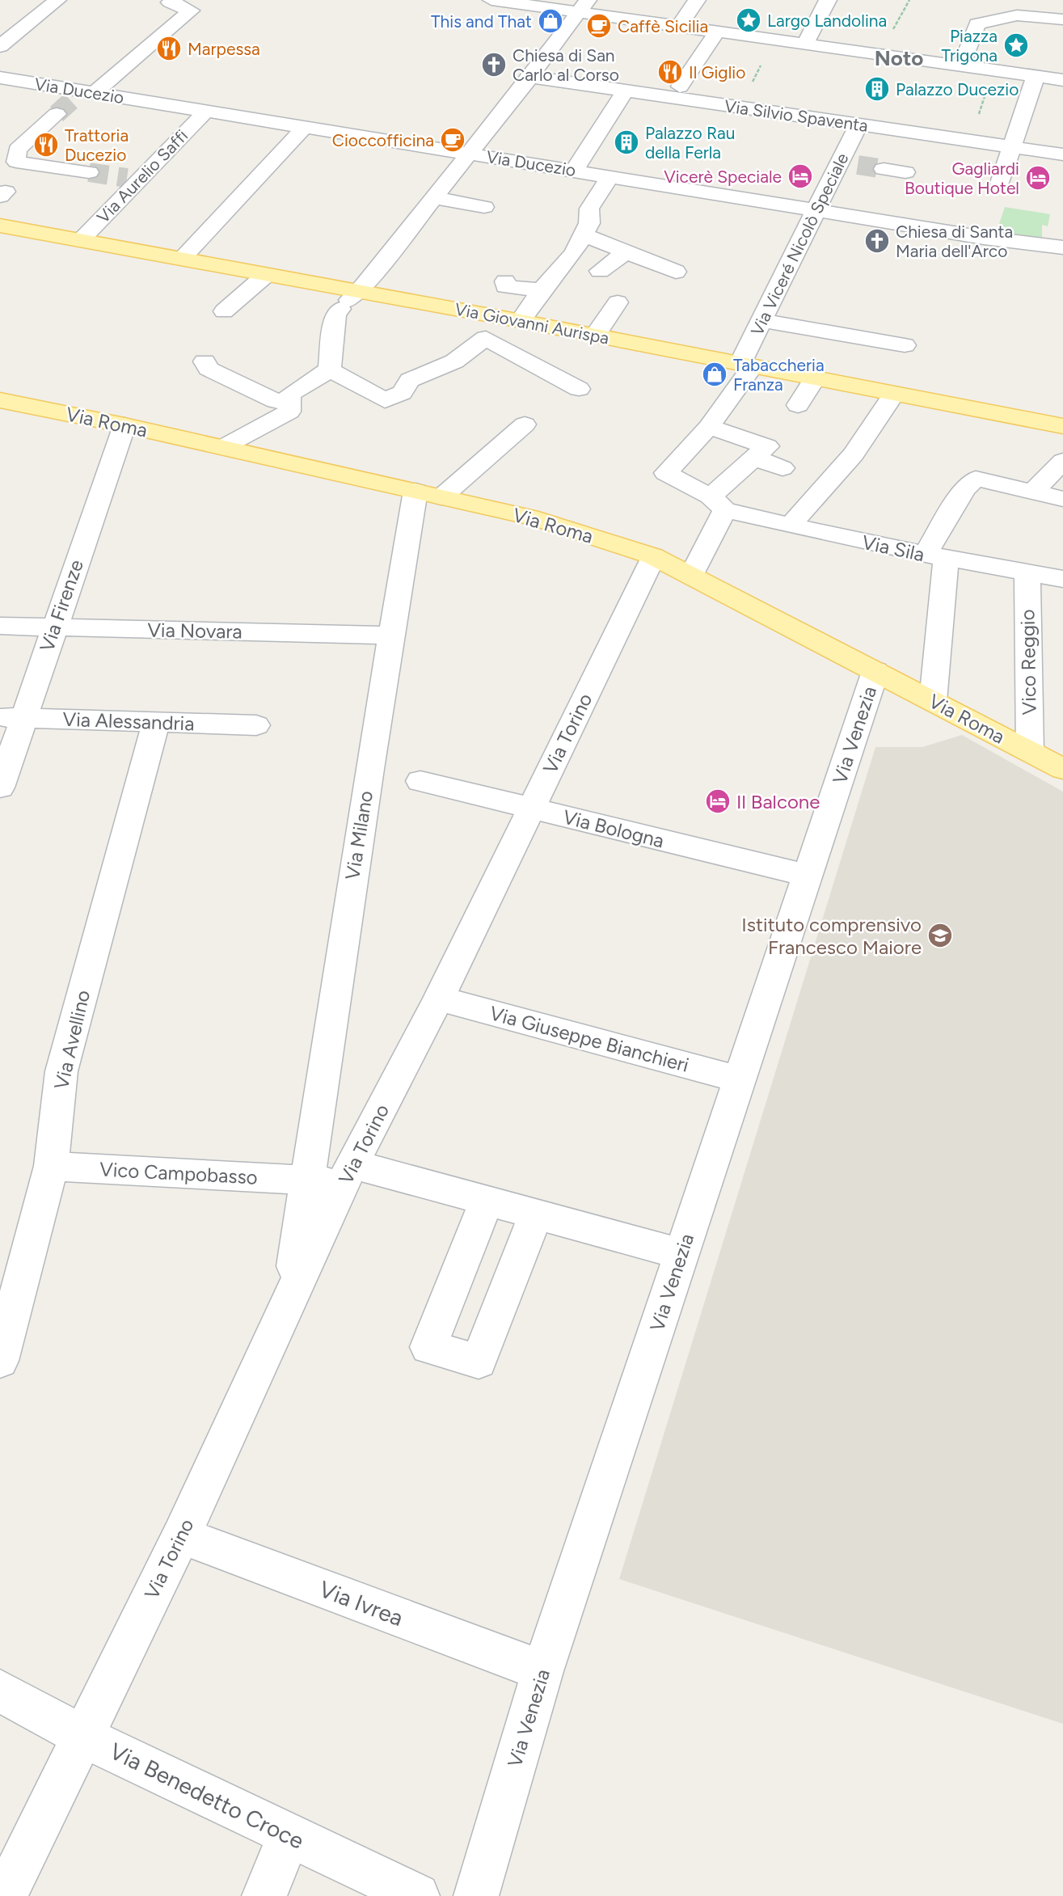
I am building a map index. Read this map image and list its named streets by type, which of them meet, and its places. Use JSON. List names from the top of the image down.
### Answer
{
  "streets": {
    "main road": ["Via Giovanni Aurispa", "Via Roma"],
    "street": [
      "Via Ducezio",
      "Via Silvio Spaventa",
      "Via Aurelio Saffi",
      "Via Viceré Nicolò Speciale",
      "Via Sila",
      "Via Firenze",
      "Via Novara",
      "Vico Reggio",
      "Via Alessandria",
      "Via Torino",
      "Via Venezia",
      "Via Bologna",
      "Via Milano",
      "Via Giuseppe Bianchieri",
      "Via Avellino",
      "Vico Campobasso",
      "Via Ivrea",
      "Via Benedetto Croce"
    ]
  },
  "crossings": [
    ["Via Ducezio", "Via Aurelio Saffi"],
    ["Via Ducezio", "Via Viceré Nicolò Speciale"],
    ["Via Silvio Spaventa", "Via Viceré Nicolò Speciale"],
    ["Via Aurelio Saffi", "Via Giovanni Aurispa"],
    ["Via Viceré Nicolò Speciale", "Via Giovanni Aurispa"],
    ["Via Viceré Nicolò Speciale", "Via Sila"],
    ["Via Roma", "Via Firenze"],
    ["Via Roma", "Vico Reggio"],
    ["Via Roma", "Via Torino"],
    ["Via Roma", "Via Venezia"],
    ["Via Roma", "Via Milano"],
    ["Via Sila", "Vico Reggio"],
    ["Via Firenze", "Via Novara"],
    ["Via Firenze", "Via Alessandria"],
    ["Via Novara", "Via Milano"],
    ["Via Alessandria", "Via Avellino"],
    ["Via Torino", "Via Bologna"],
    ["Via Torino", "Via Milano"],
    ["Via Torino", "Via Giuseppe Bianchieri"],
    ["Via Torino", "Vico Campobasso"],
    ["Via Torino", "Via Ivrea"],
    ["Via Torino", "Via Benedetto Croce"],
    ["Via Venezia", "Via Bologna"],
    ["Via Venezia", "Via Giuseppe Bianchieri"],
    ["Via Venezia", "Vico Campobasso"],
    ["Via Venezia", "Via Ivrea"],
    ["Via Milano", "Vico Campobasso"],
    ["Via Avellino", "Vico Campobasso"]
  ],
  "districts": ["Noto"],
  "places": {
    "place": ["Largo Landolina", "Piazza Trigona"],
    "shop": ["This and That", "Tabaccheria Franza"],
    "cafe": ["Caffè Sicilia", "Cioccofficina"],
    "restaurant": ["Marpessa", "Il Giglio", "Trattoria Ducezio"],
    "church": ["Chiesa di San Carlo al Corso", "Chiesa di Santa Maria dell'Arco"],
    "building": ["Palazzo Ducezio", "Palazzo Rau della Ferla"],
    "hotel": ["Vicerè Speciale", "Gagliardi Boutique Hotel", "Il Balcone"],
    "school or university": ["Istituto comprensivo Francesco Maiore"]
  }
}
